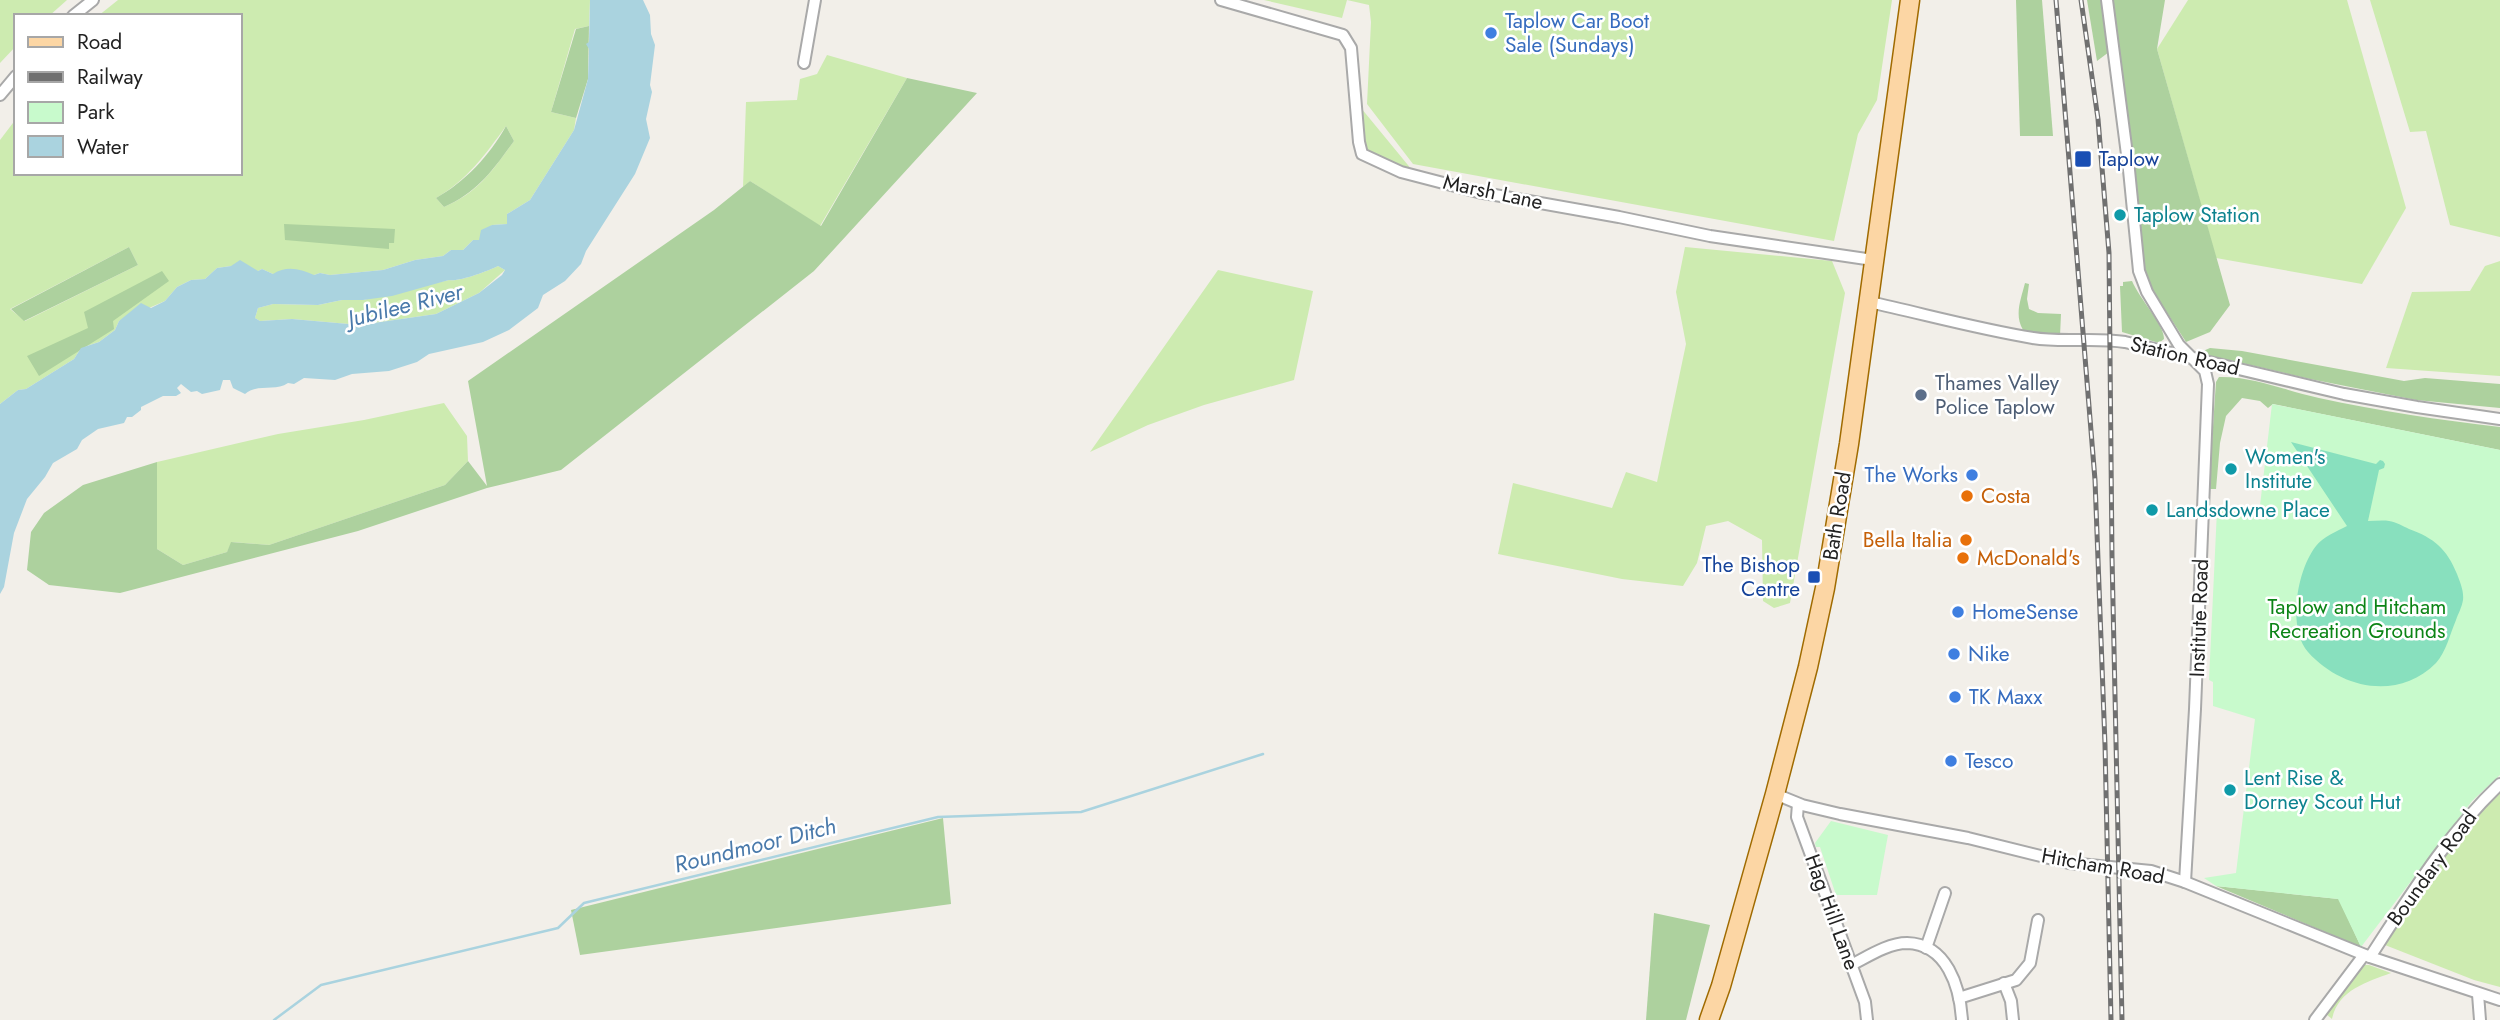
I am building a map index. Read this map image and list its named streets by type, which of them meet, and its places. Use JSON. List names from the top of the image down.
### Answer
{
  "streets": {
    "main road": ["Bath Road"],
    "street": [
      "Marsh Lane",
      "Station Road",
      "Institute Road",
      "Hitcham Road",
      "Boundary Road",
      "Hag Hill Lane"
    ]
  },
  "crossings": [
    ["Marsh Lane", "Bath Road"],
    ["Station Road", "Bath Road"],
    ["Station Road", "Institute Road"],
    ["Bath Road", "Hitcham Road"],
    ["Institute Road", "Hitcham Road"],
    ["Hitcham Road", "Boundary Road"],
    ["Hitcham Road", "Hag Hill Lane"]
  ],
  "water": ["Jubilee River", "Roundmoor Ditch"],
  "parks": ["Taplow and Hitcham Recreation Grounds"],
  "places": {
    "other": [
      "Taplow Car Boot Sale (Sundays)",
      "Taplow Station",
      "Thames Valley Police Taplow",
      "Women's Institute",
      "The Works",
      "Costa",
      "Landsdowne Place",
      "Bella Italia",
      "McDonald's",
      "HomeSense",
      "Nike",
      "TK Maxx",
      "Tesco",
      "Lent Rise & Dorney Scout Hut"
    ],
    "transit": ["Taplow", "The Bishop Centre"]
  },
  "legend": [
    "Road",
    "Railway",
    "Park",
    "Water"
  ]
}
